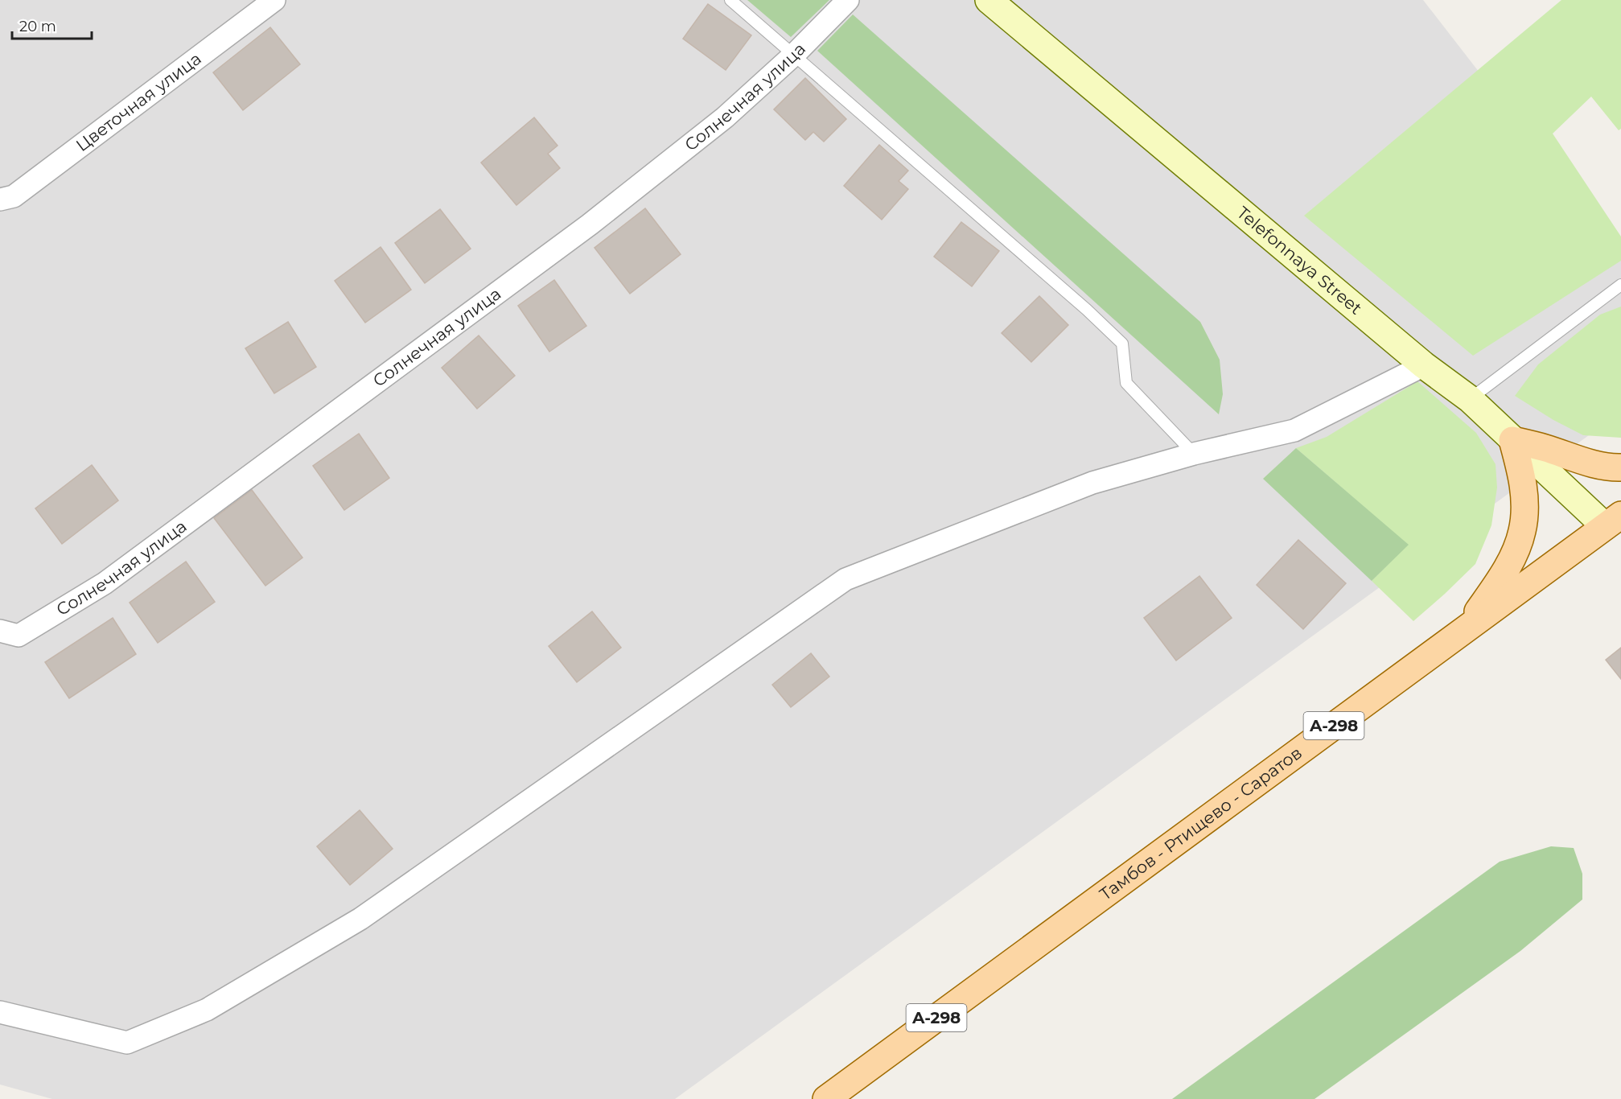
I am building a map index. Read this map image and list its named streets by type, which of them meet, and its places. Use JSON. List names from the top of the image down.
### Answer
{
  "streets": {
    "main road": ["А-298", "Тамбов - Ртищево - Саратов"],
    "street": ["Солнечная улица", "Цветочная улица", "Telefonnaya Street"]
  },
  "crossings": [
    ["Telefonnaya Street", "Тамбов - Ртищево - Саратов"]
  ],
  "scale_bar": "20 m"
}
